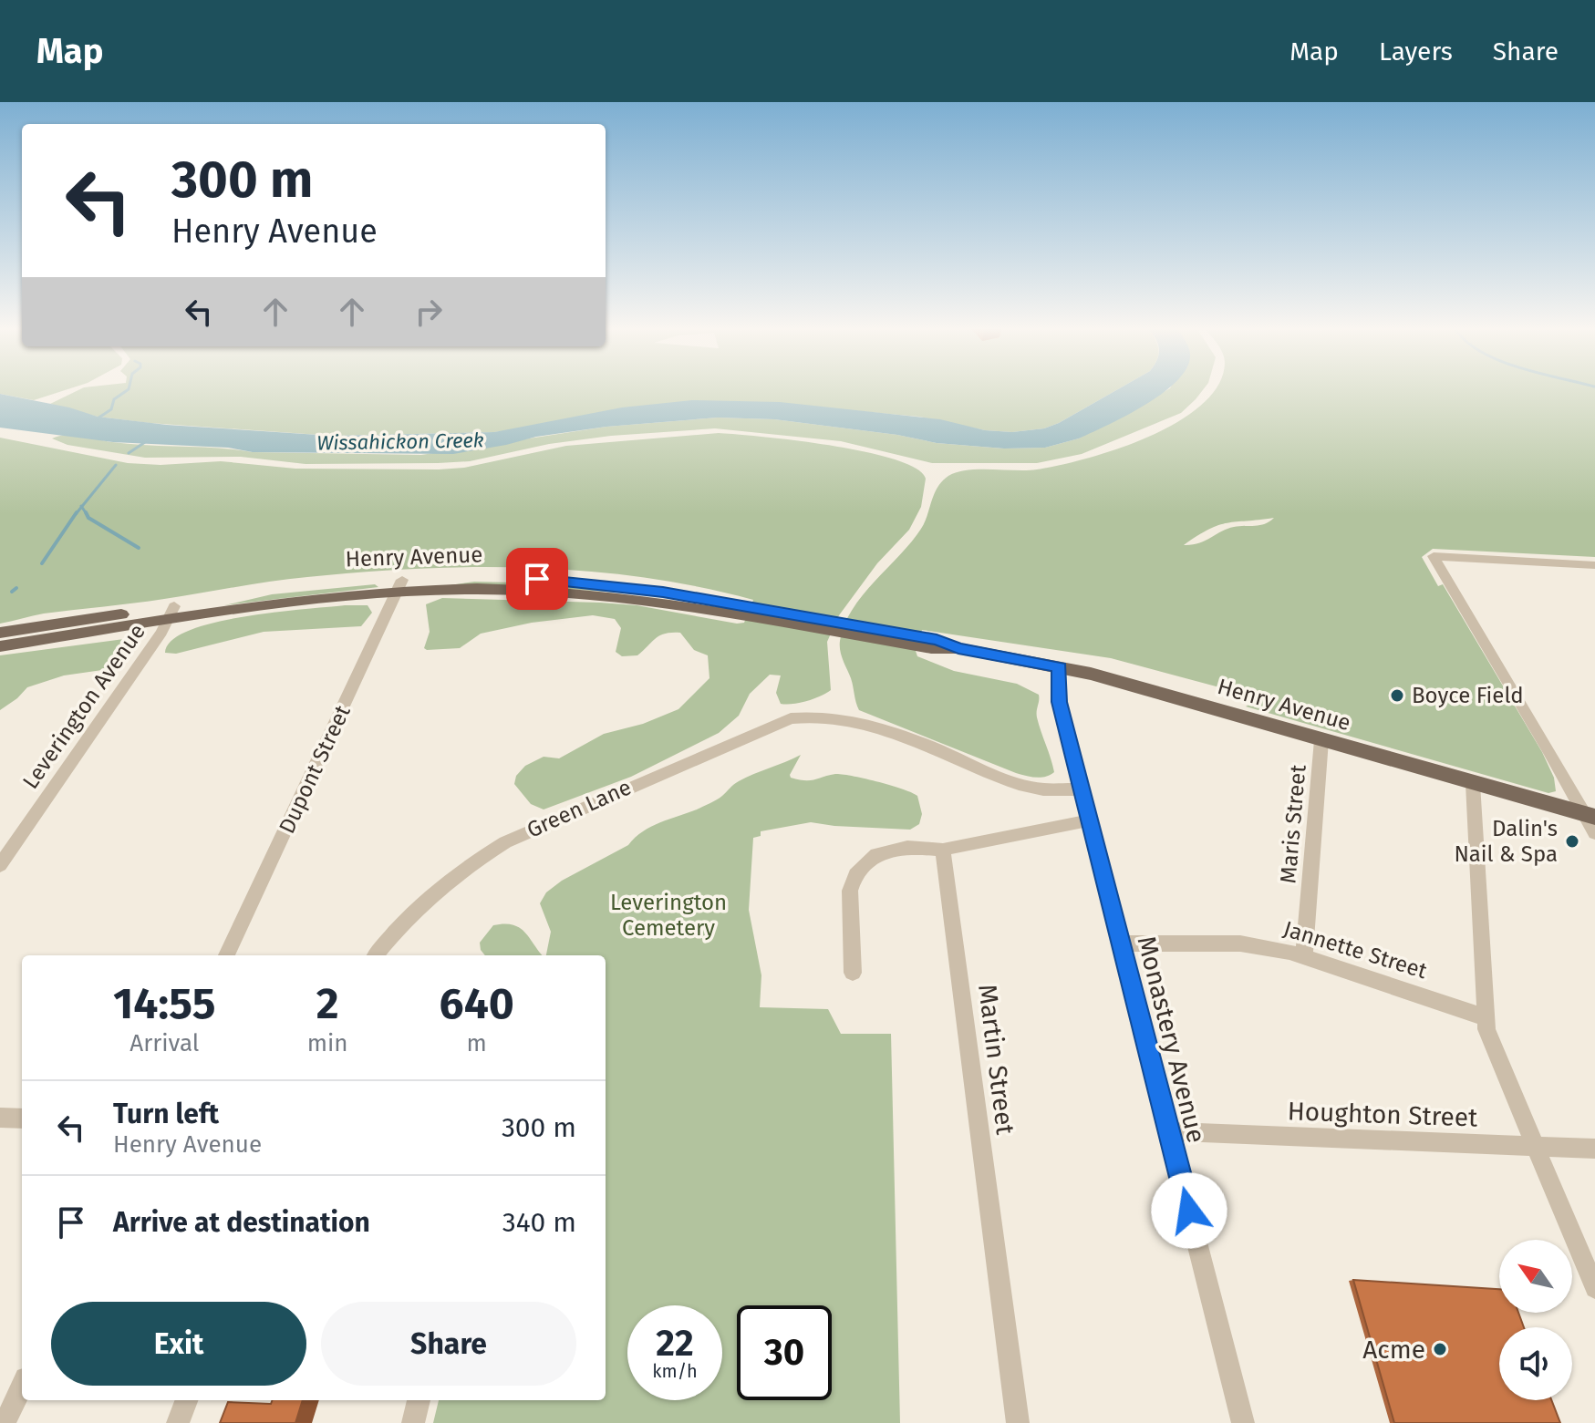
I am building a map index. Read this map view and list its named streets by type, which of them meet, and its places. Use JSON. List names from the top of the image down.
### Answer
{
  "streets": {
    "main road": ["Henry Avenue"],
    "street": [
      "Leverington Avenue",
      "Dupont Street",
      "Green Lane",
      "Maris Street",
      "Jannette Street",
      "Monastery Avenue",
      "Martin Street",
      "Houghton Street"
    ]
  },
  "crossings": [
    ["Henry Avenue", "Leverington Avenue"],
    ["Henry Avenue", "Dupont Street"],
    ["Henry Avenue", "Maris Street"],
    ["Henry Avenue", "Monastery Avenue"],
    ["Green Lane", "Monastery Avenue"],
    ["Maris Street", "Jannette Street"],
    ["Jannette Street", "Monastery Avenue"],
    ["Monastery Avenue", "Houghton Street"]
  ],
  "water": ["Wissahickon Creek"],
  "parks": ["Leverington Cemetery"],
  "places": ["Boyce Field", "Dalin's Nail & Spa", "Acme"],
  "north": "top left",
  "page": {
    "header": "Map",
    "nav": ["Map", "Layers", "Share"],
    "turn": ["300 m", "Henry Avenue"],
    "eta": [
      "14:55",
      "Arrival",
      "2",
      "min",
      "640",
      "m"
    ],
    "list": [
      {
        "name": "Turn left",
        "note": "Henry Avenue",
        "value": "300 m"
      },
      {
        "name": "Arrive at destination",
        "value": "340 m"
      }
    ],
    "buttons": ["Exit", "Share"],
    "speed": "22 km/h",
    "limit": "30"
  }
}
